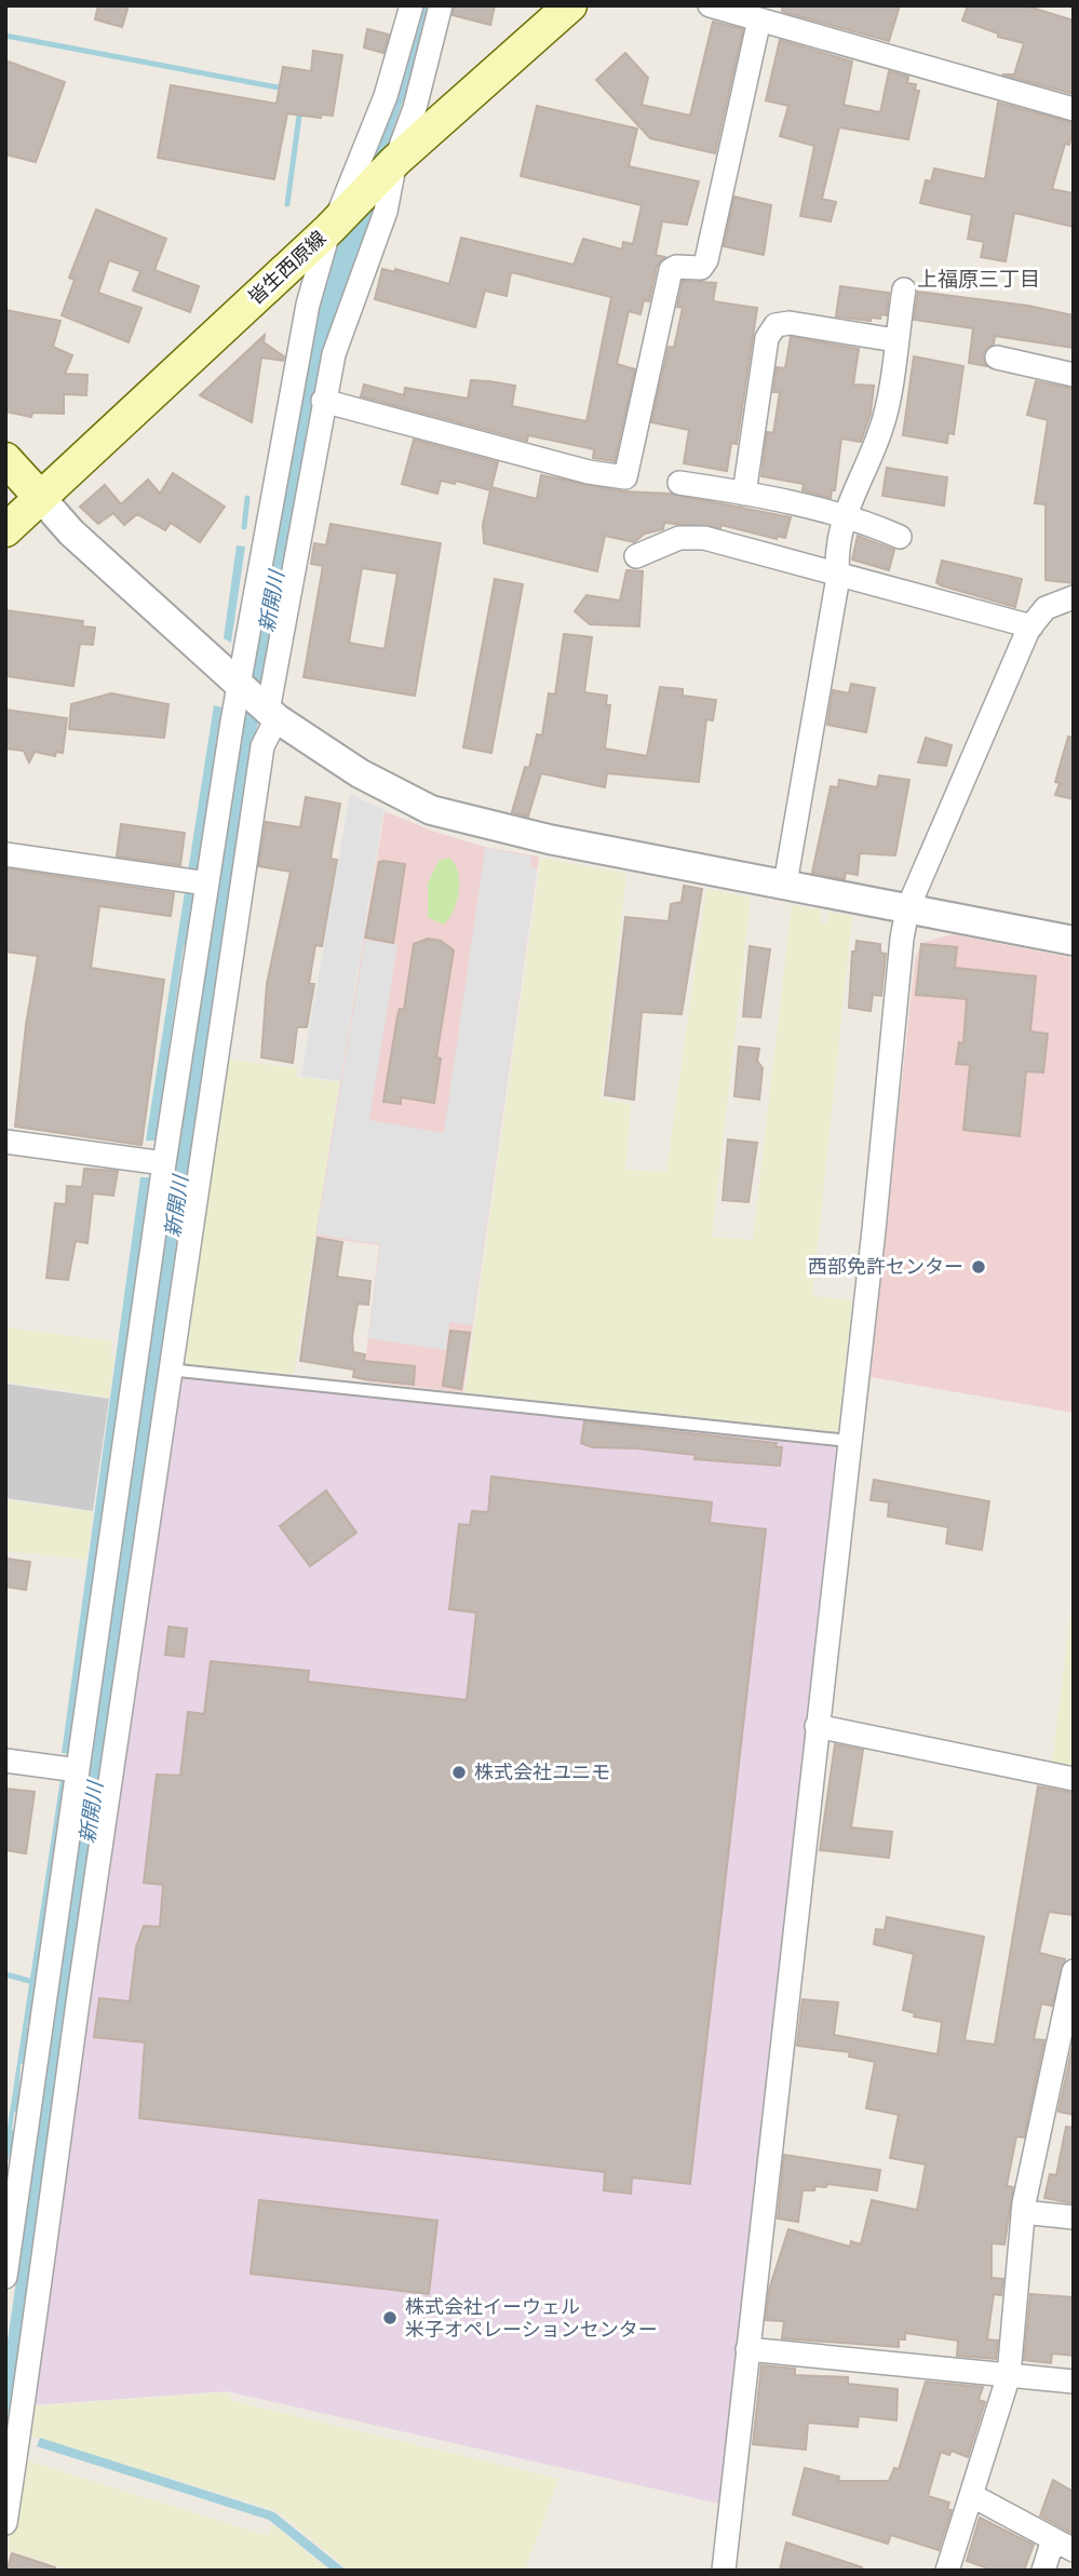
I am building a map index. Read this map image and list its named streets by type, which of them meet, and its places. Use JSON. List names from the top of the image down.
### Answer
{
  "streets": {
    "main road": ["皆生西原線"]
  },
  "districts": ["上福原三丁目"],
  "water": ["新開川"],
  "places": ["西部免許センター", "株式会社ユニモ", "株式会社イーウェル 米子オペレーションセンター"]
}
